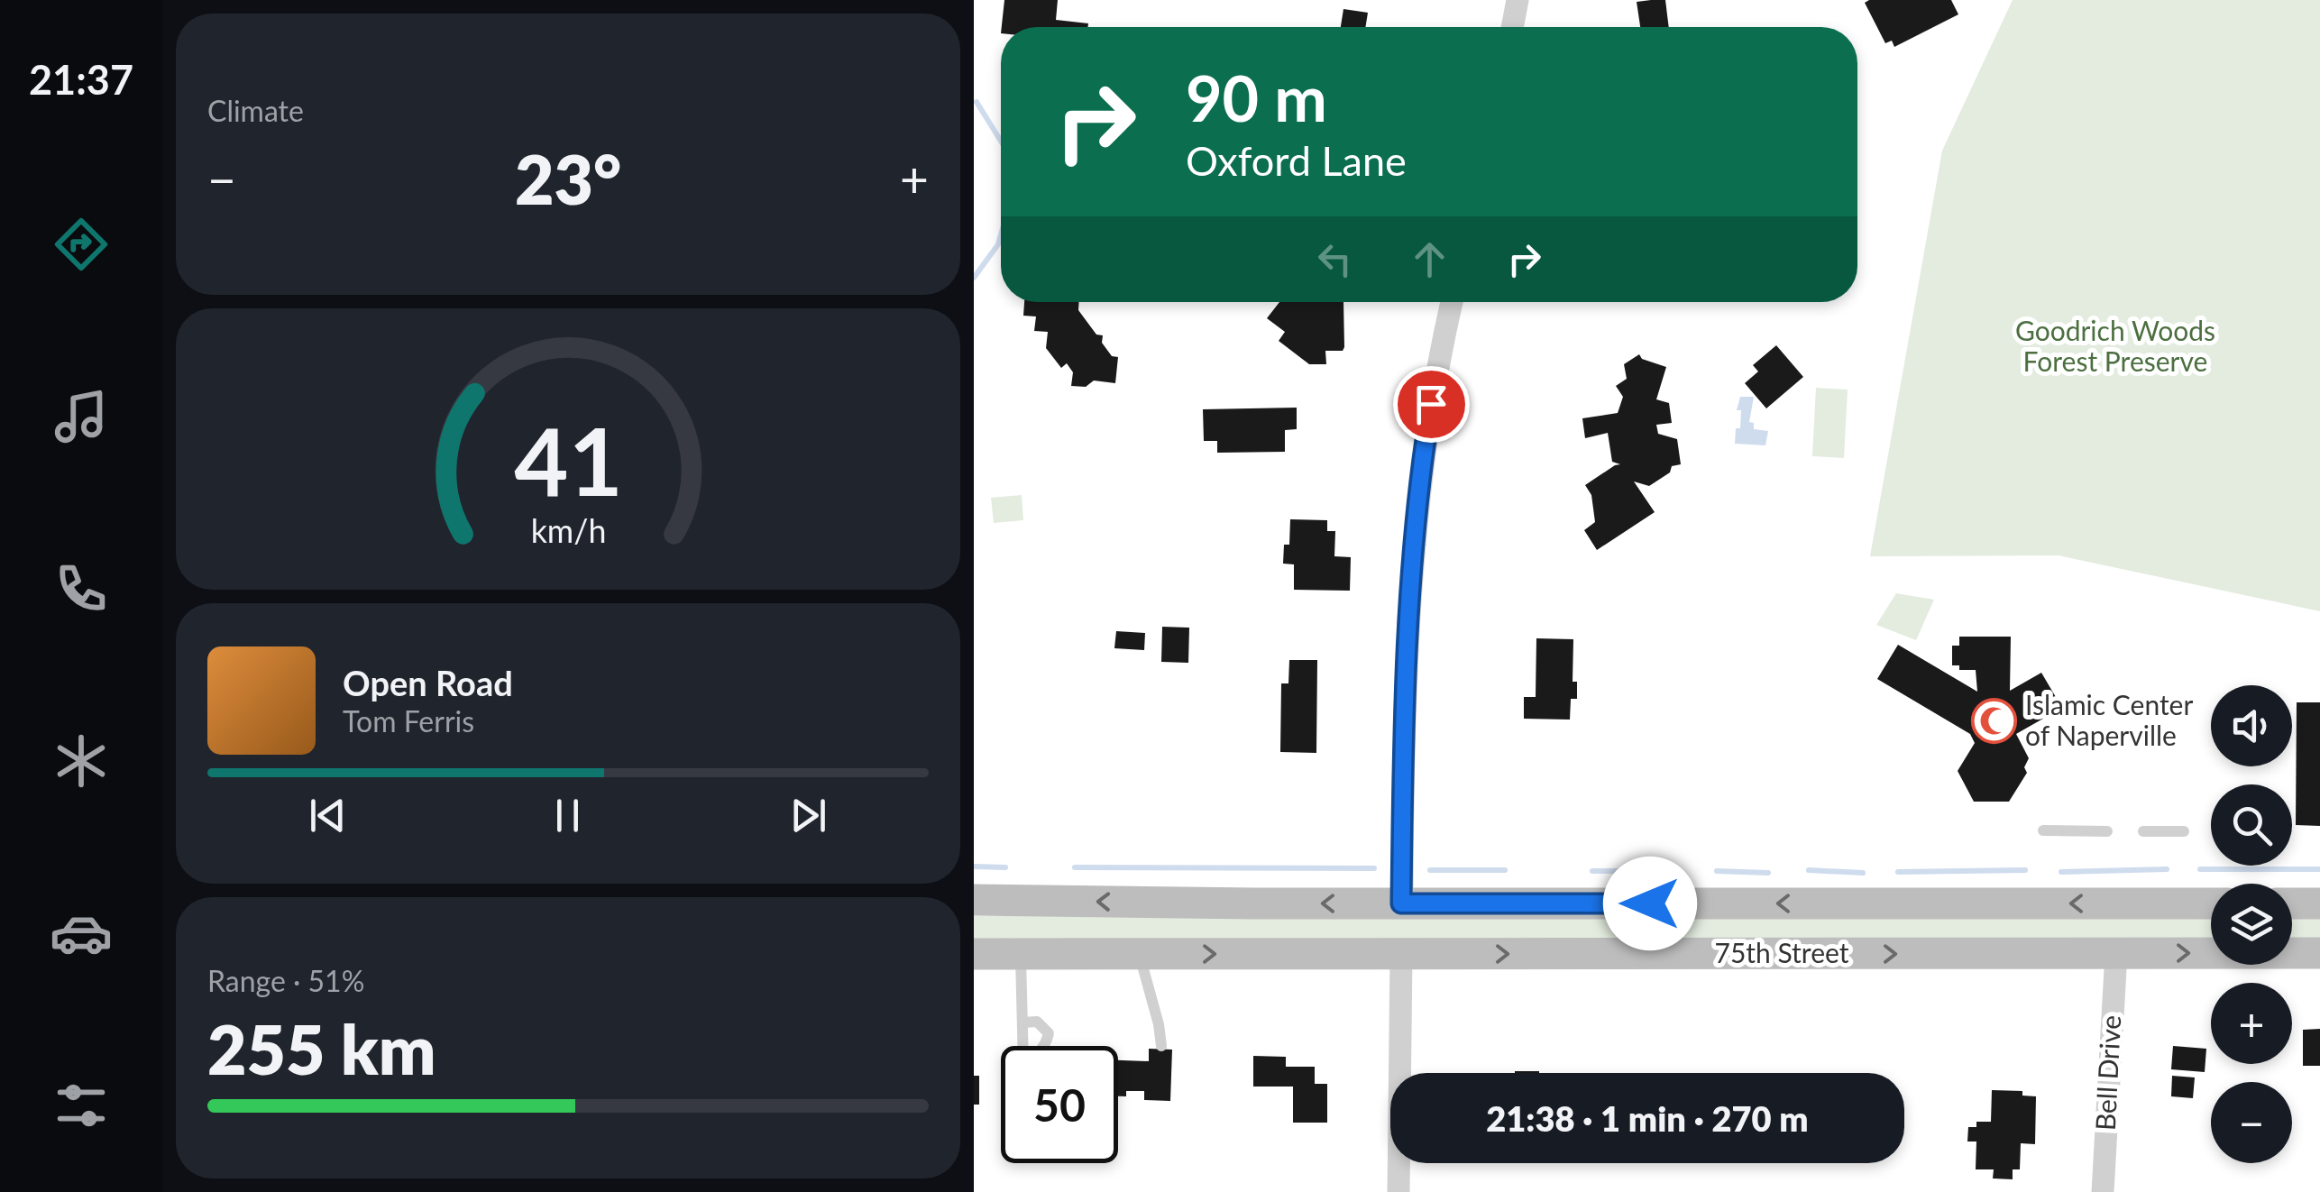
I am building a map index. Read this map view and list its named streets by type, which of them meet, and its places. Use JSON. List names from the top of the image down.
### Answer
{
  "streets": {
    "main road": ["75th Street"],
    "street": ["Bell Drive"]
  },
  "crossings": [
    ["75th Street", "Bell Drive"]
  ],
  "parks": ["Goodrich Woods Forest Preserve"],
  "places": {
    "mosque": ["Islamic Center of Naperville"]
  },
  "page": {
    "tabs": "21:37",
    "tile": [
      "Climate",
      ["Range · 51%", "255 km"]
    ],
    "turn": ["90 m", "Oxford Lane"],
    "heat": ["−", "23°", "+"],
    "song": ["Open Road", "Tom Ferris"],
    "map_buttons": ["+", "−"],
    "limit": "50",
    "trip": "21:38 · 1 min · 270 m",
    "gauge": ["41", "km/h"]
  }
}
